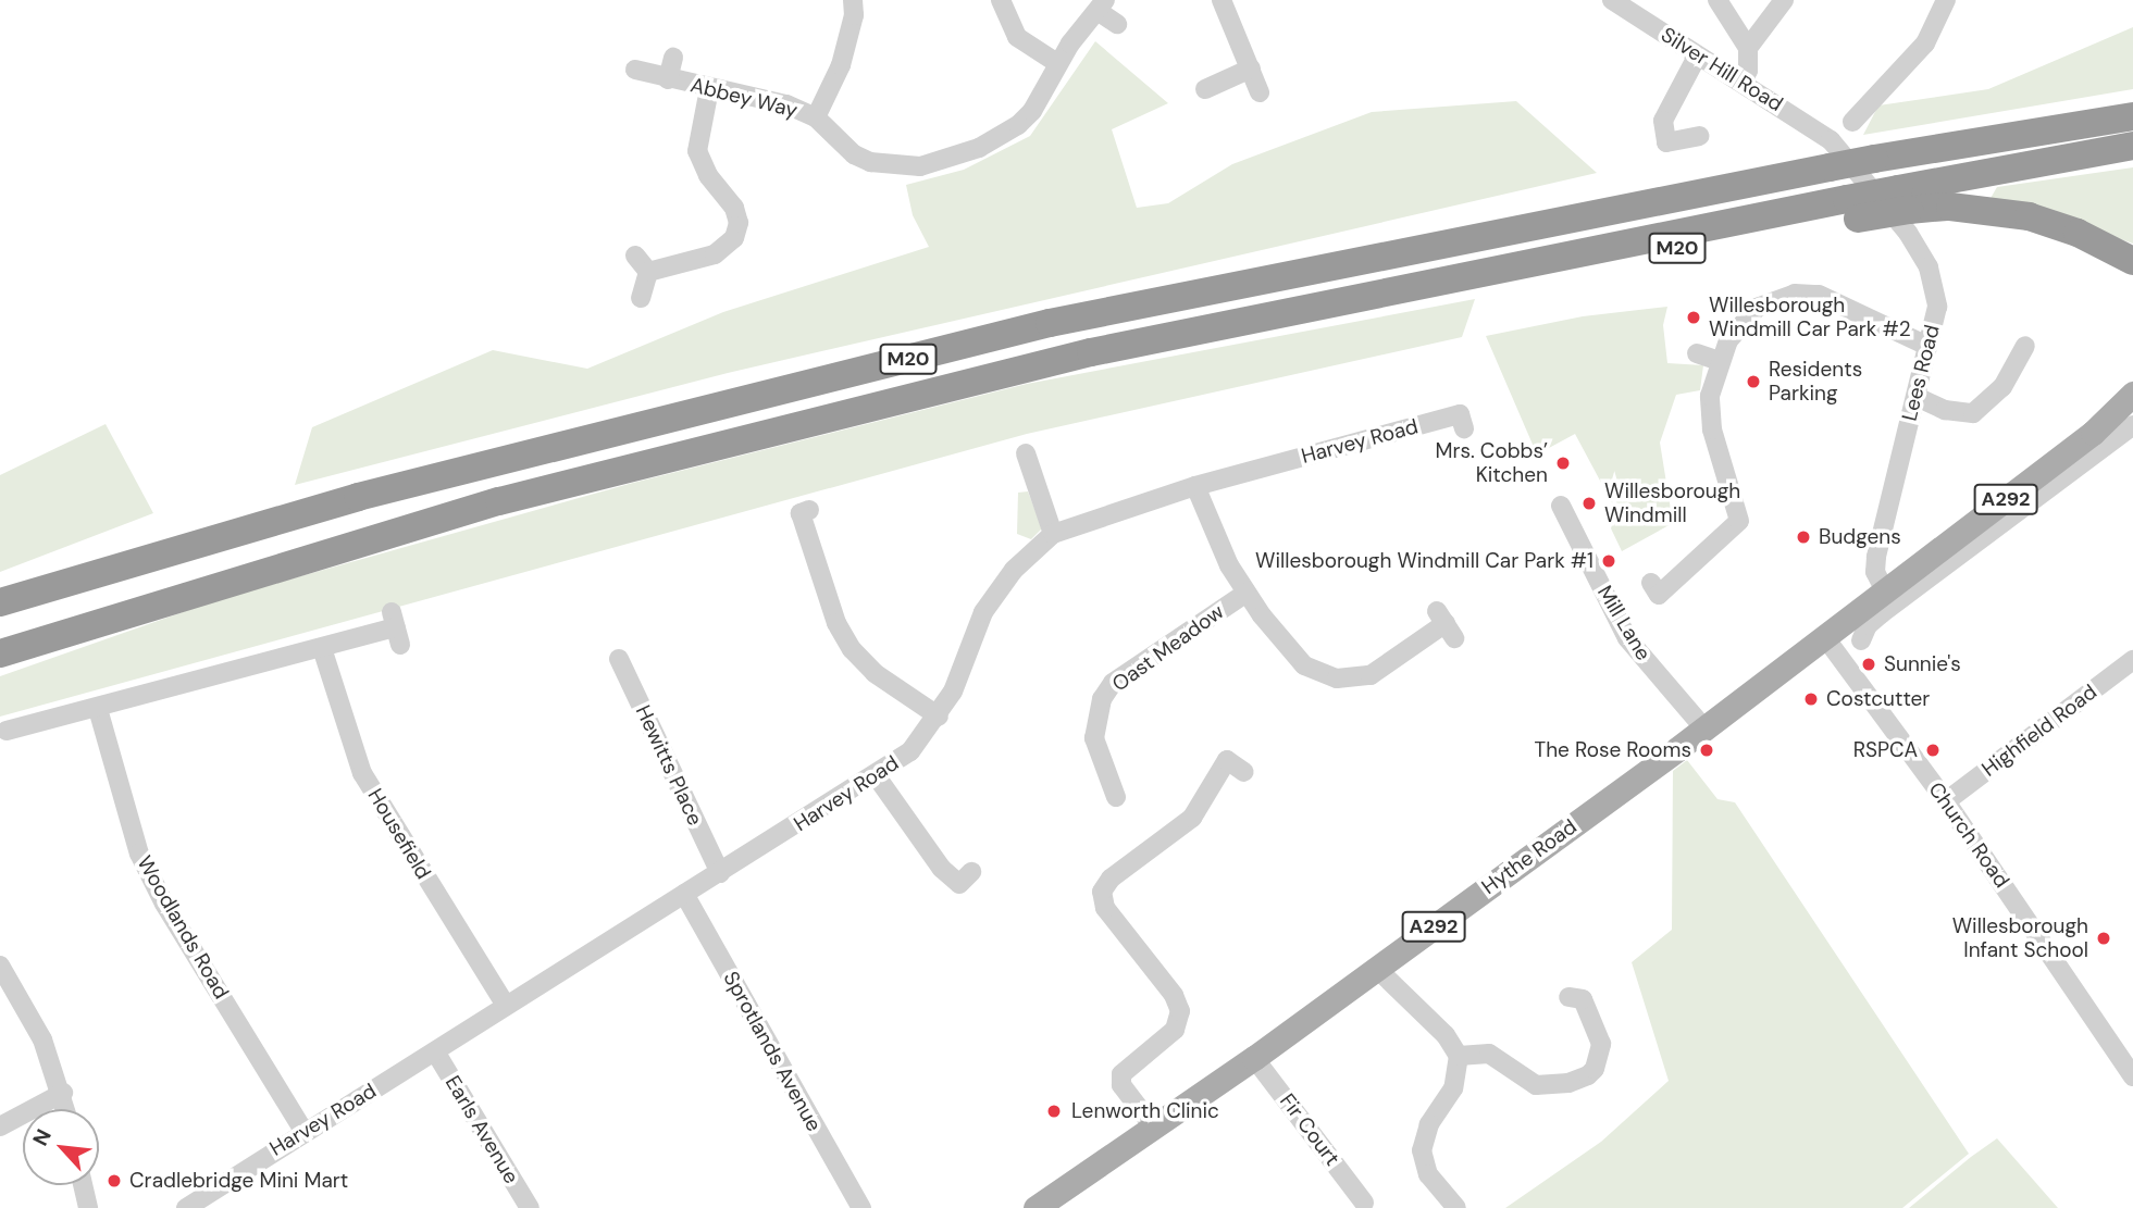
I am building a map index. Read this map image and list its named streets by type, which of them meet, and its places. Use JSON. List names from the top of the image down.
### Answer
{
  "streets": {
    "highway": ["M20"],
    "main road": ["A292", "Hythe Road"],
    "street": [
      "Silver Hill Road",
      "Abbey Way",
      "Lees Road",
      "Harvey Road",
      "Mill Lane",
      "Oast Meadow",
      "Highfield Road",
      "Hewitts Place",
      "Housefield",
      "Church Road",
      "Woodlands Road",
      "Sprotlands Avenue",
      "Earls Avenue",
      "Fir Court"
    ]
  },
  "crossings": [
    ["Silver Hill Road", "M20"],
    ["Silver Hill Road", "Lees Road"],
    ["M20", "Lees Road"],
    ["Lees Road", "Hythe Road"],
    ["Harvey Road", "Hewitts Place"],
    ["Harvey Road", "Housefield"],
    ["Harvey Road", "Woodlands Road"],
    ["Harvey Road", "Sprotlands Avenue"],
    ["Harvey Road", "Earls Avenue"],
    ["Mill Lane", "Hythe Road"],
    ["Highfield Road", "Church Road"],
    ["Church Road", "Hythe Road"],
    ["Hythe Road", "Fir Court"]
  ],
  "places": [
    "Willesborough Windmill Car Park #2",
    "Residents Parking",
    "Mrs. Cobbs’ Kitchen",
    "Willesborough Windmill",
    "Budgens",
    "Willesborough Windmill Car Park #1",
    "Sunnie's",
    "Costcutter",
    "The Rose Rooms",
    "RSPCA",
    "Willesborough Infant School",
    "Lenworth Clinic",
    "Cradlebridge Mini Mart"
  ],
  "north": "top left"
}
